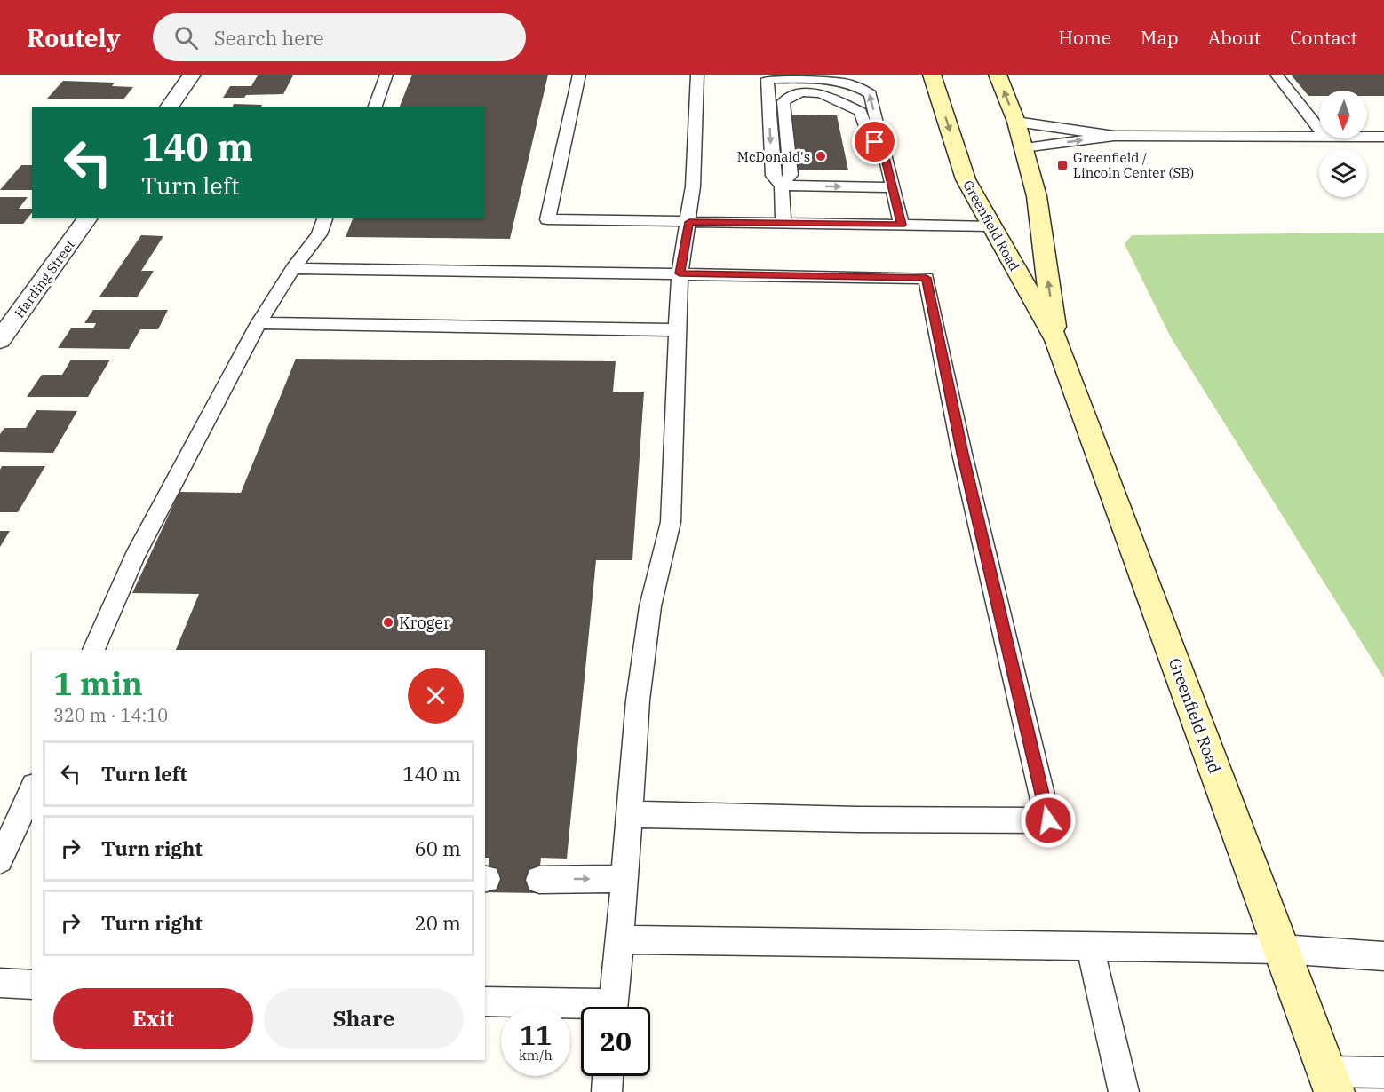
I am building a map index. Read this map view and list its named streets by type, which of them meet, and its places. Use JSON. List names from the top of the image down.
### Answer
{
  "streets": {
    "main road": ["Greenfield Road"],
    "street": ["Harding Street"]
  },
  "places": {
    "other": ["McDonald's", "Kroger"],
    "transit": ["Greenfield / Lincoln Center (SB)"]
  },
  "north": "bottom",
  "page": {
    "header": "Routely",
    "search": "Search here",
    "nav": [
      "Home",
      "Map",
      "About",
      "Contact"
    ],
    "turn": ["140 m", "Turn left"],
    "heading": ["1 min", "320 m · 14:10"],
    "list": [
      {
        "name": "Turn left",
        "value": "140 m"
      },
      {
        "name": "Turn right",
        "value": "60 m"
      },
      {
        "name": "Turn right",
        "value": "20 m"
      }
    ],
    "buttons": ["Exit", "Share"],
    "speed": "11 km/h",
    "limit": "20"
  }
}
